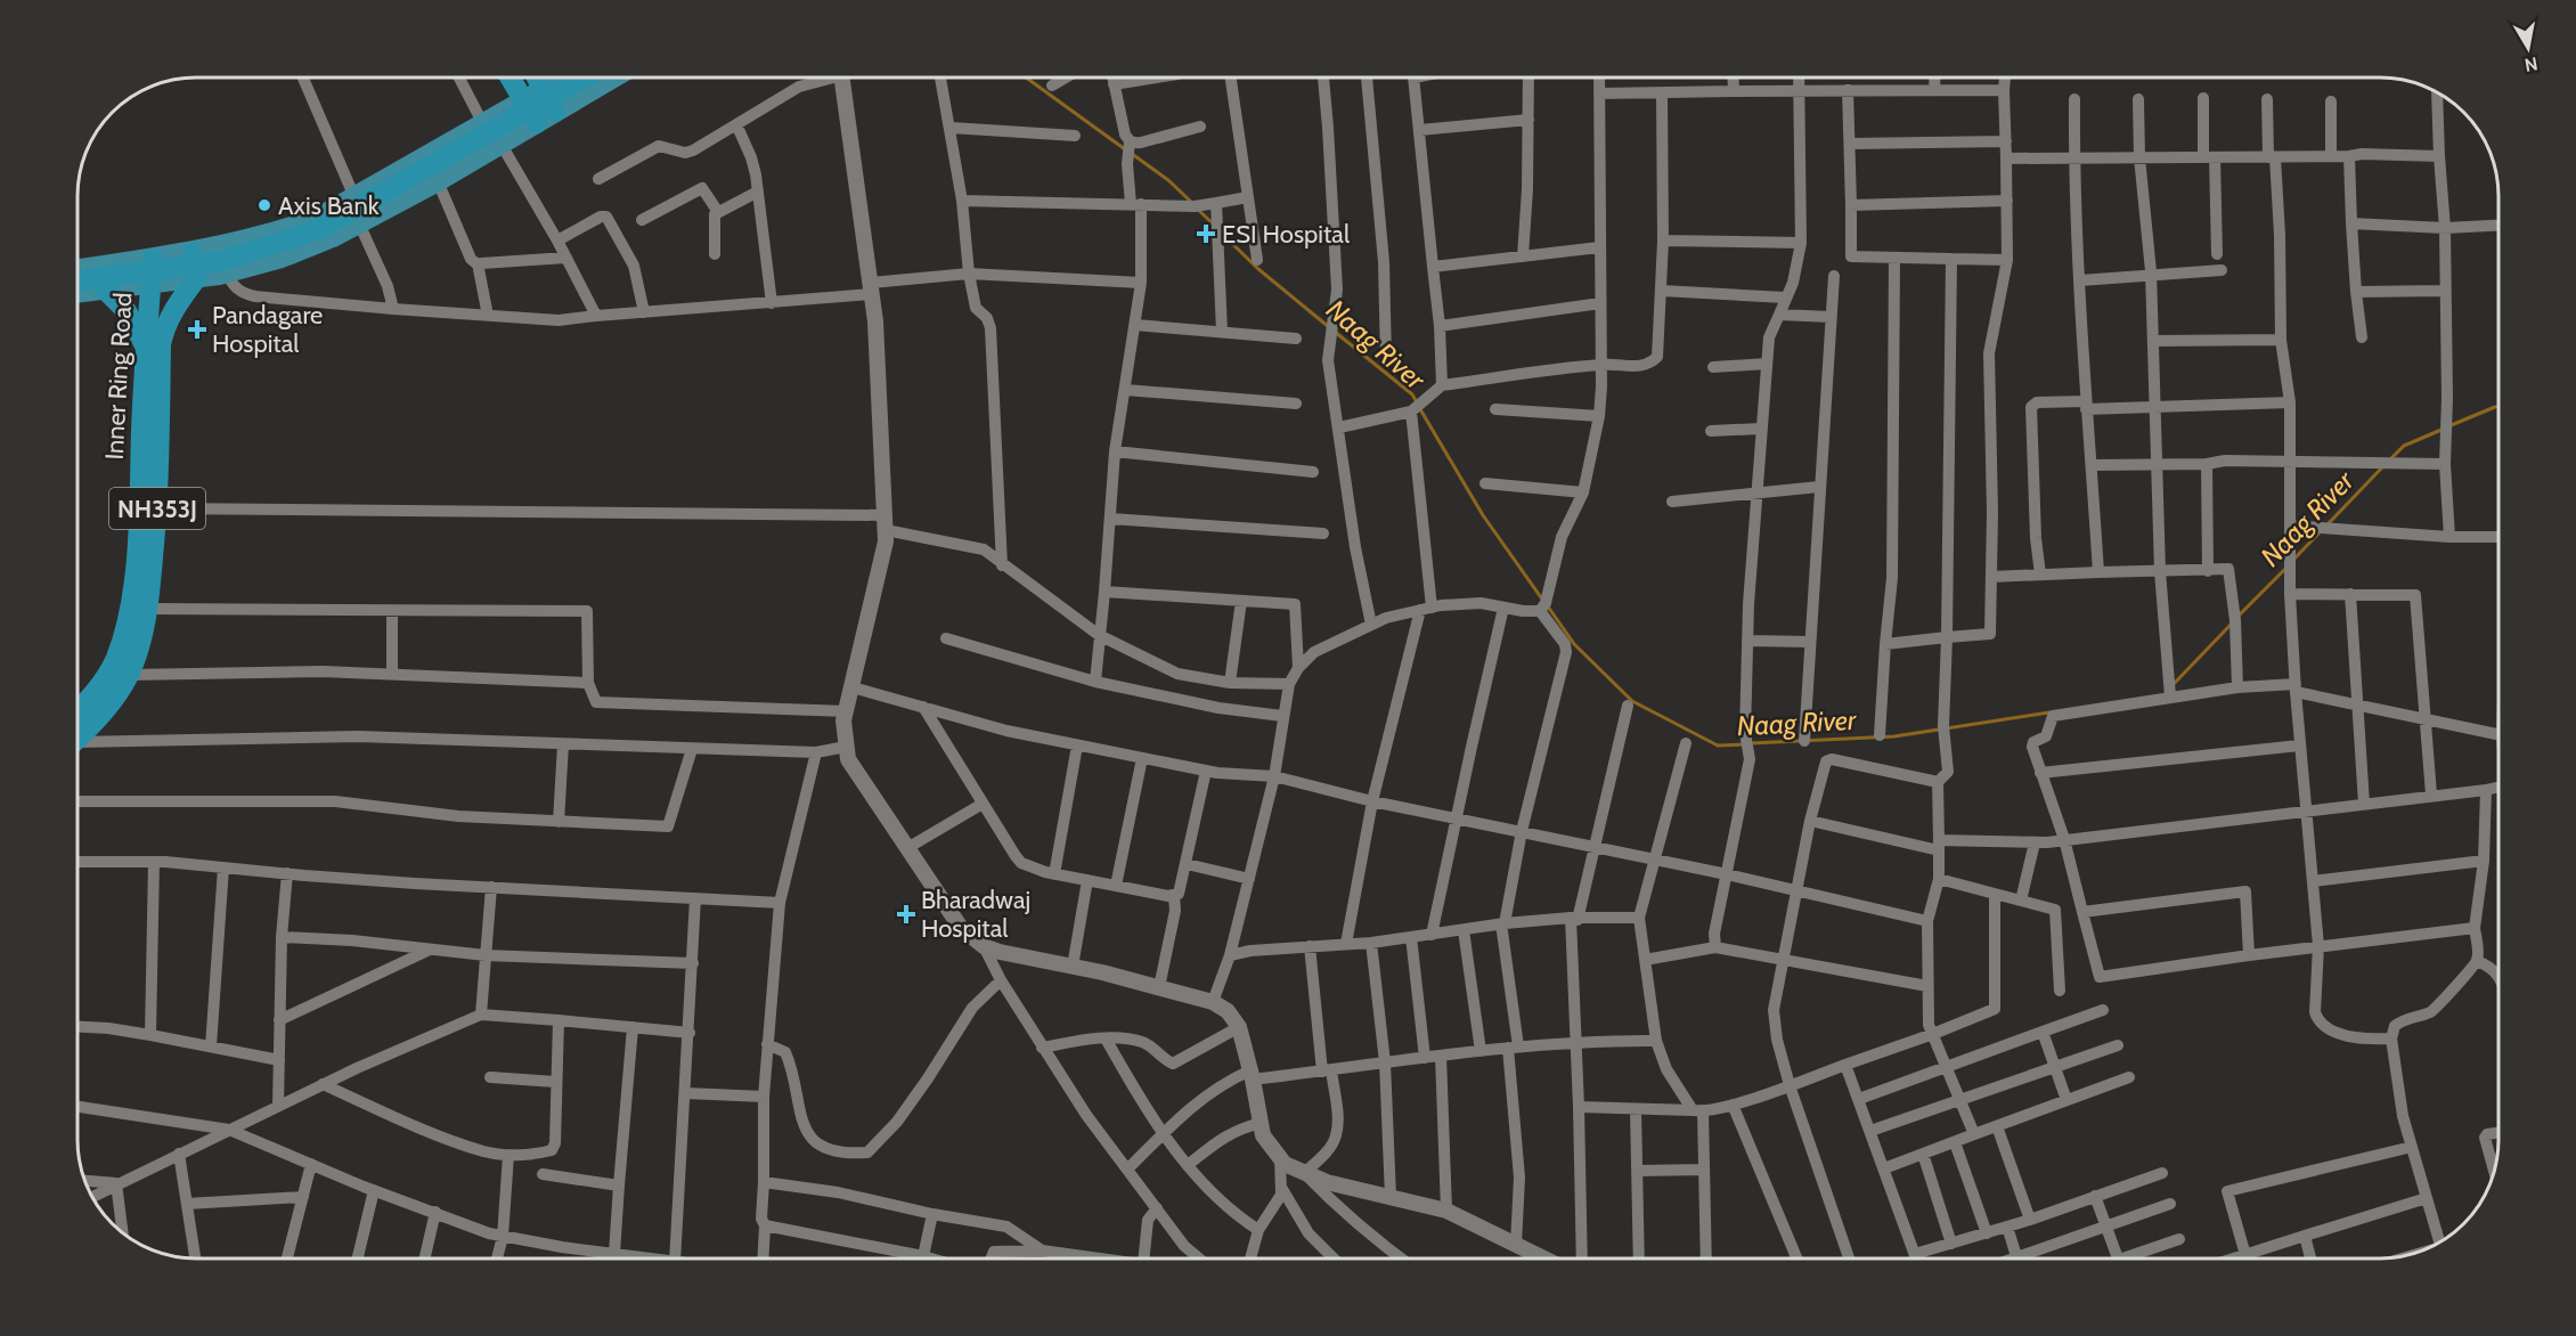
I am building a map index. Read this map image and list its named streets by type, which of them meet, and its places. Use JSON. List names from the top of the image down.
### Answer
{
  "streets": {
    "highway": ["Inner Ring Road", "NH353J"]
  },
  "water": ["Naag River"],
  "places": {
    "other": ["Axis Bank"],
    "health": ["ESI Hospital", "Pandagare Hospital", "Bharadwaj Hospital"]
  },
  "north": "bottom"
}
